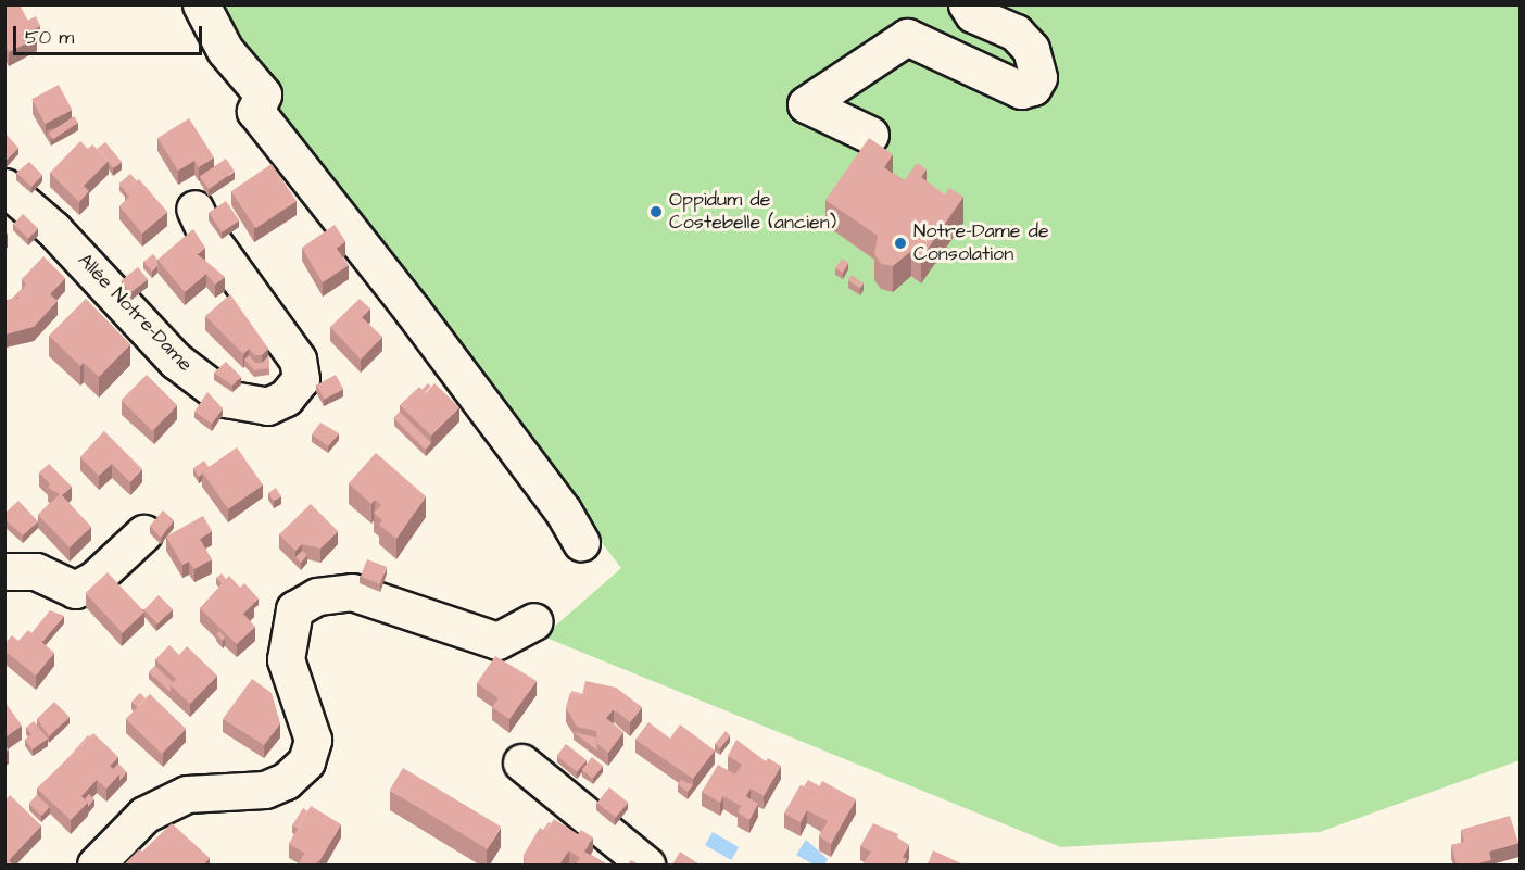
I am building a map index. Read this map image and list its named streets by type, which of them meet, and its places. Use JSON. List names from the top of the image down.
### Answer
{
  "streets": {
    "street": ["Allée Notre-Dame"]
  },
  "places": ["Oppidum de Costebelle (ancien)", "Notre-Dame de Consolation"],
  "scale_bar": "50 m"
}
